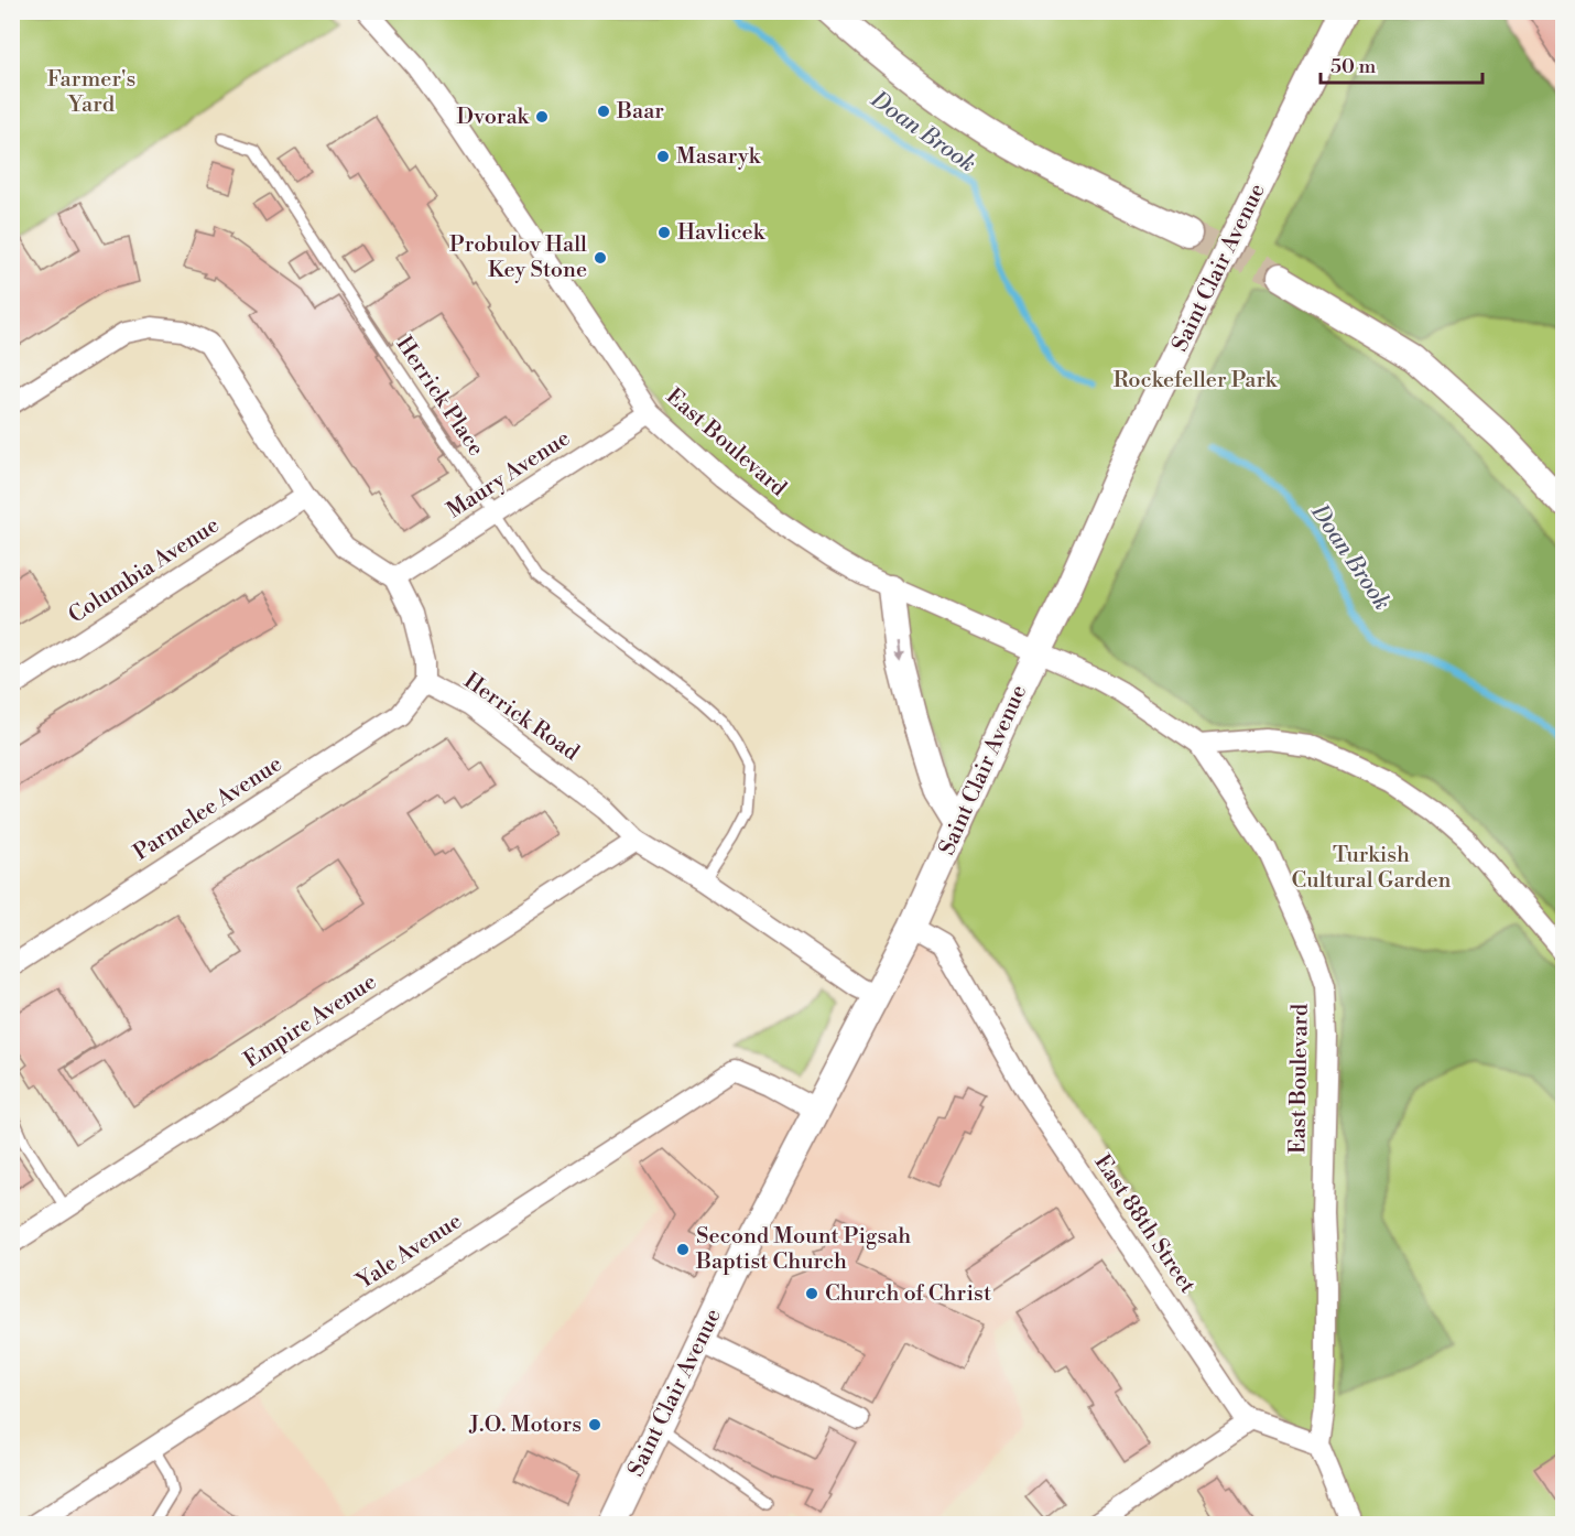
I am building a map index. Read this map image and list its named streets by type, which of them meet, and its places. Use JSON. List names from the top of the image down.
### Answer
{
  "streets": {
    "main road": ["Saint Clair Avenue"],
    "street": [
      "East Boulevard",
      "Maury Avenue",
      "Columbia Avenue",
      "Herrick Road",
      "Parmelee Avenue",
      "Empire Avenue",
      "East 88th Street",
      "Yale Avenue"
    ],
    "lane": ["Herrick Place"]
  },
  "crossings": [
    ["Saint Clair Avenue", "East Boulevard"],
    ["Saint Clair Avenue", "Herrick Road"],
    ["Saint Clair Avenue", "East 88th Street"],
    ["Saint Clair Avenue", "Yale Avenue"],
    ["Herrick Place", "Maury Avenue"],
    ["Herrick Place", "Herrick Road"],
    ["East Boulevard", "Maury Avenue"],
    ["Herrick Road", "Parmelee Avenue"],
    ["Herrick Road", "Empire Avenue"]
  ],
  "water": ["Doan Brook"],
  "parks": ["Farmer's Yard", "Rockefeller Park", "Turkish Cultural Garden"],
  "places": [
    "Baar",
    "Dvorak",
    "Masaryk",
    "Havlicek",
    "Probulov Hall Key Stone",
    "Second Mount Pigsah Baptist Church",
    "Church of Christ",
    "J.O. Motors"
  ],
  "scale_bar": "50 m"
}
